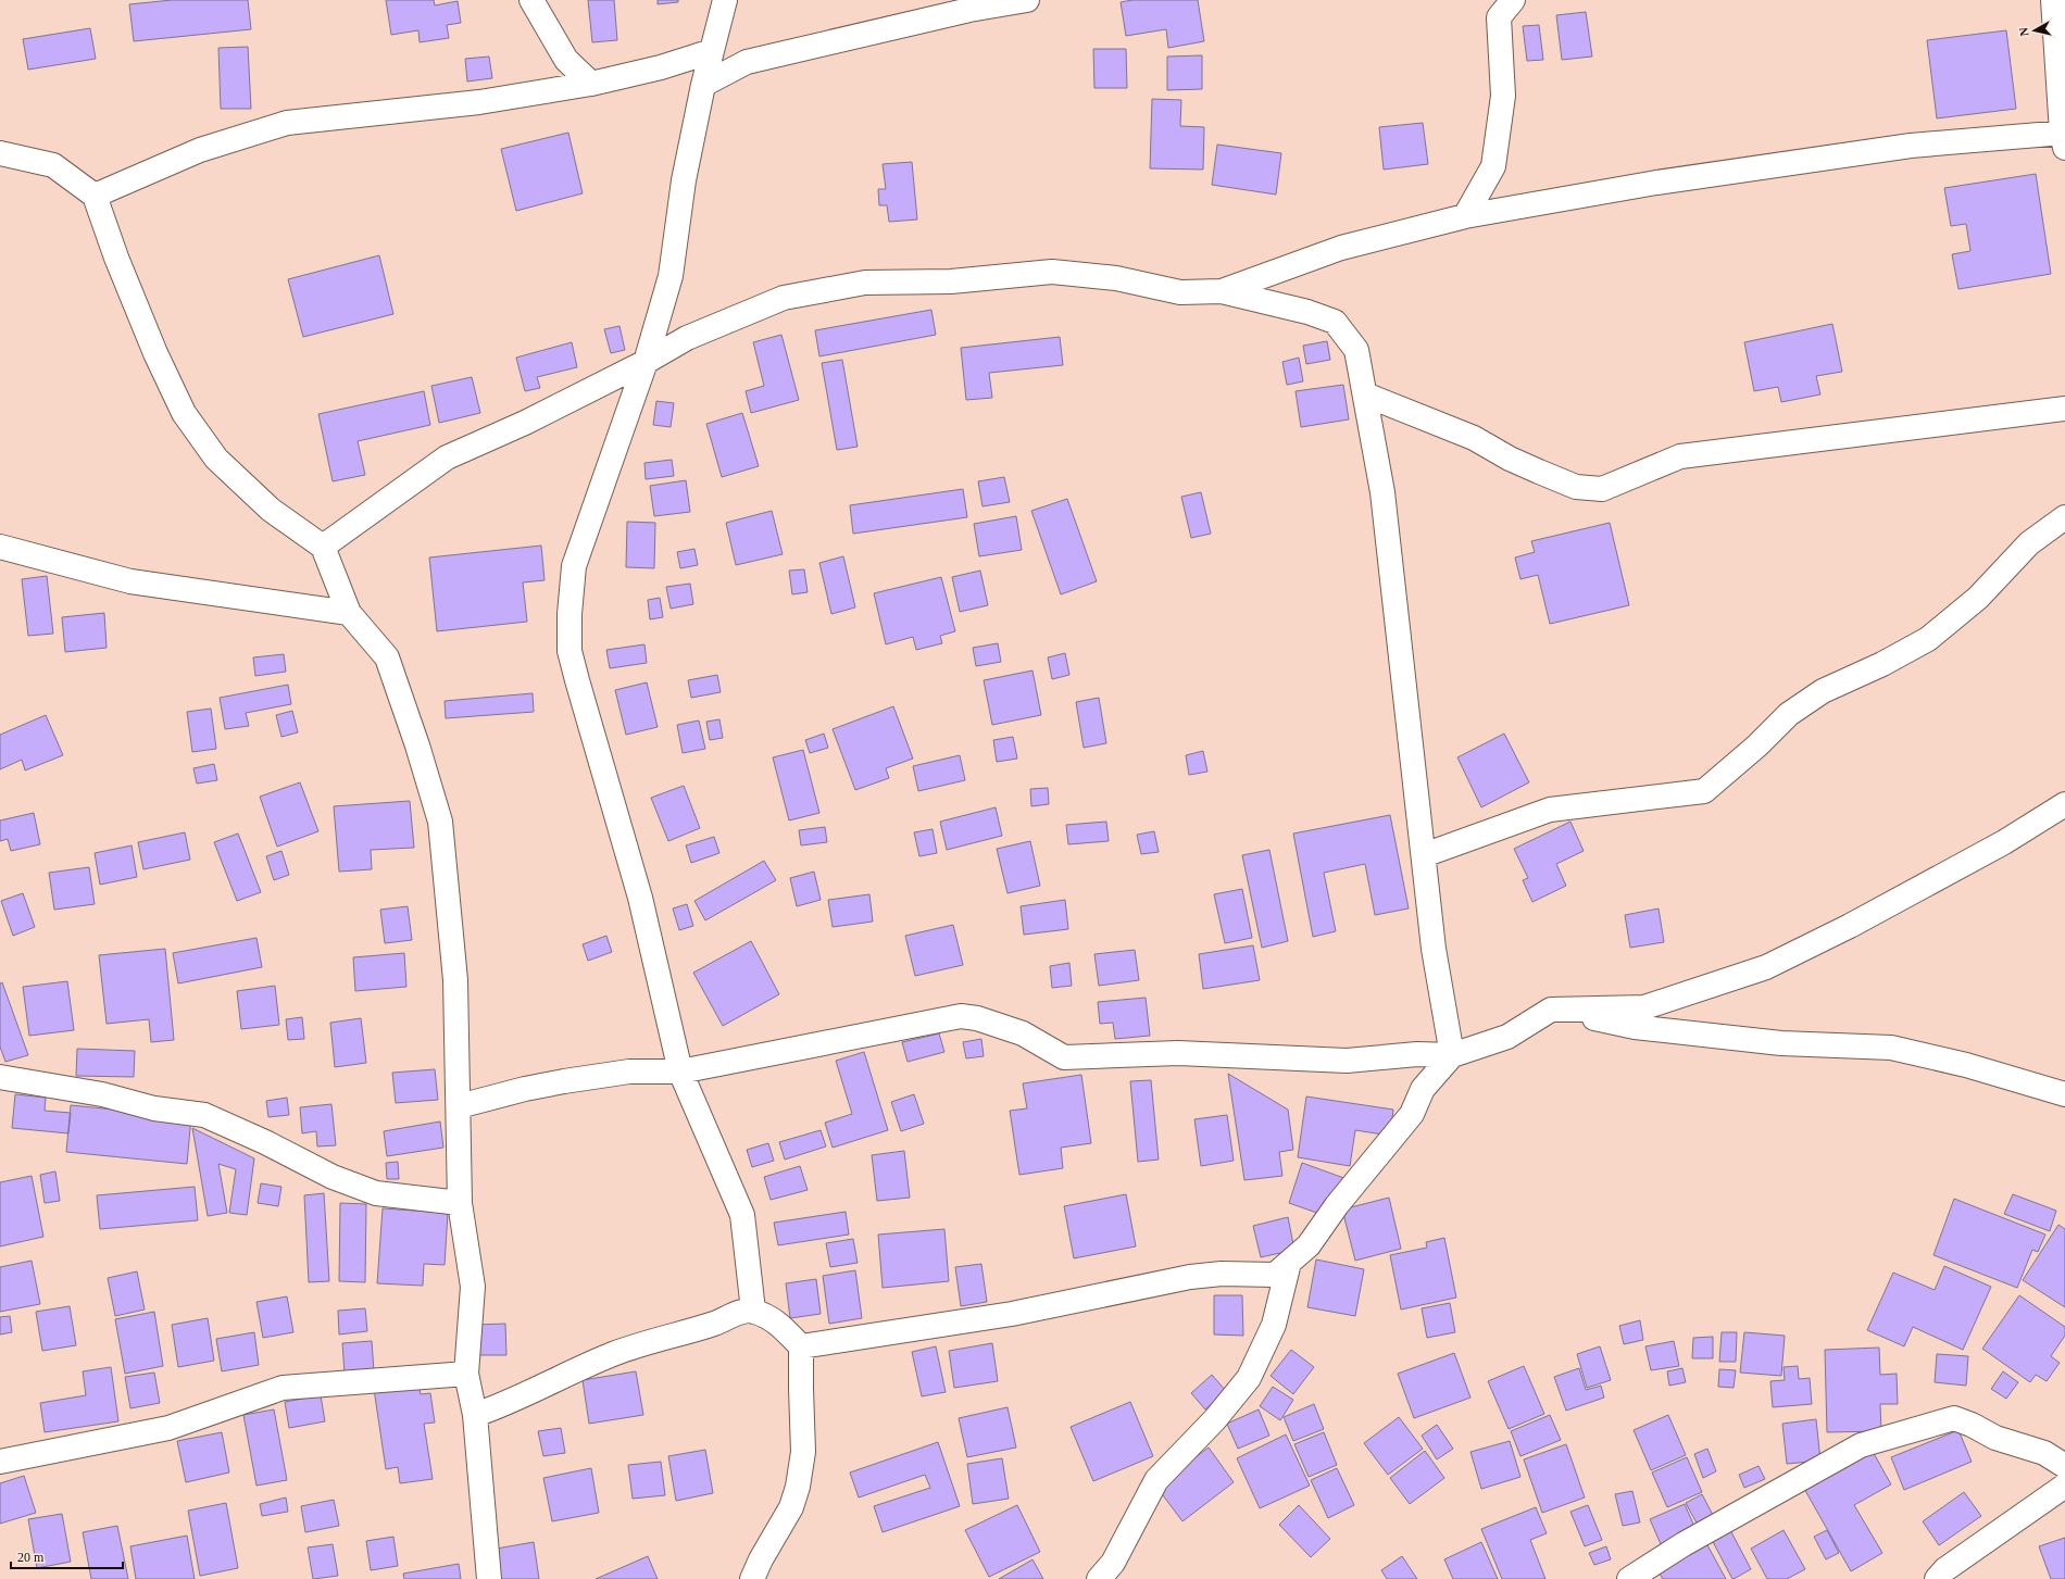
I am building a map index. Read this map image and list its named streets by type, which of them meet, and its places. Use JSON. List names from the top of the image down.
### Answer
{
  "scale_bar": "20 m",
  "north": "left"
}
